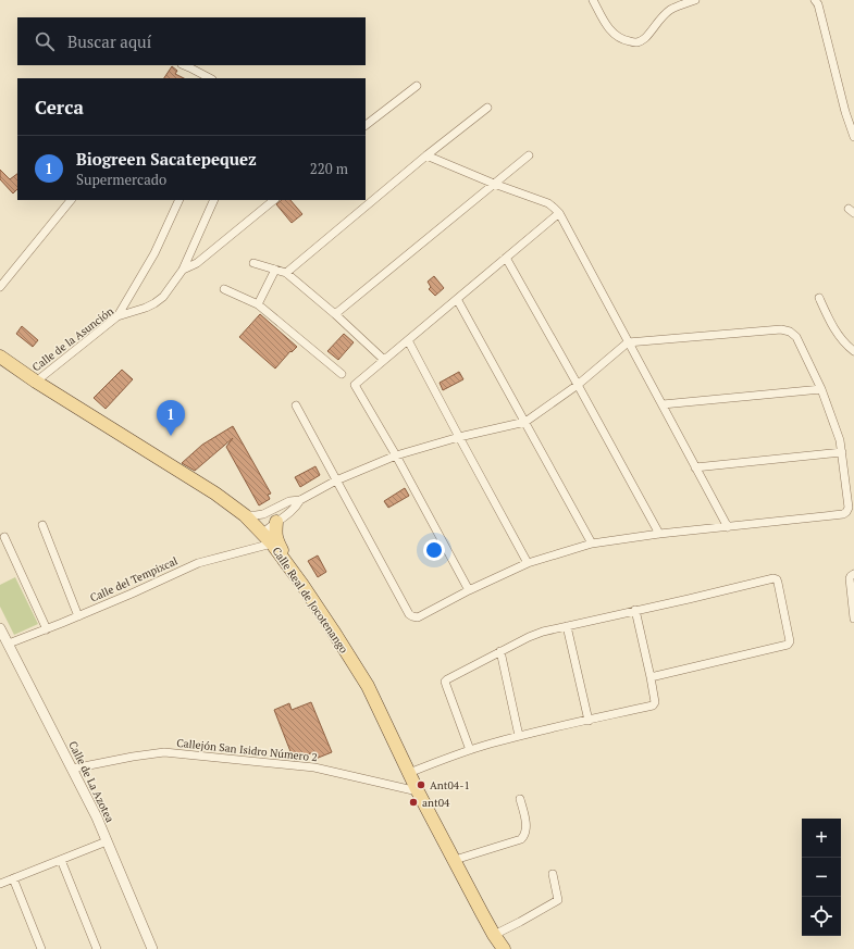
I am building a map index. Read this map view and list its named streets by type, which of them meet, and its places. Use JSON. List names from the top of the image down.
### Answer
{
  "streets": {
    "main road": ["Calle Real de Jocotenango"],
    "street": [
      "Calle de la Asunción",
      "Calle del Tempixcal",
      "Callejón San Isidro Número 2",
      "Calle de La Azotea"
    ]
  },
  "crossings": [
    ["Calle de la Asunción", "Calle Real de Jocotenango"],
    ["Calle del Tempixcal", "Calle Real de Jocotenango"],
    ["Calle del Tempixcal", "Calle de La Azotea"],
    ["Calle Real de Jocotenango", "Callejón San Isidro Número 2"],
    ["Callejón San Isidro Número 2", "Calle de La Azotea"]
  ],
  "places": ["Ant04-1", "ant04"],
  "page": {
    "search": "Buscar aquí",
    "heading": "Cerca",
    "list": [
      {
        "mark": "1",
        "name": "Biogreen Sacatepequez",
        "note": "Supermercado",
        "value": "220 m"
      }
    ],
    "pins": "1",
    "map_buttons": ["+", "−"]
  }
}
